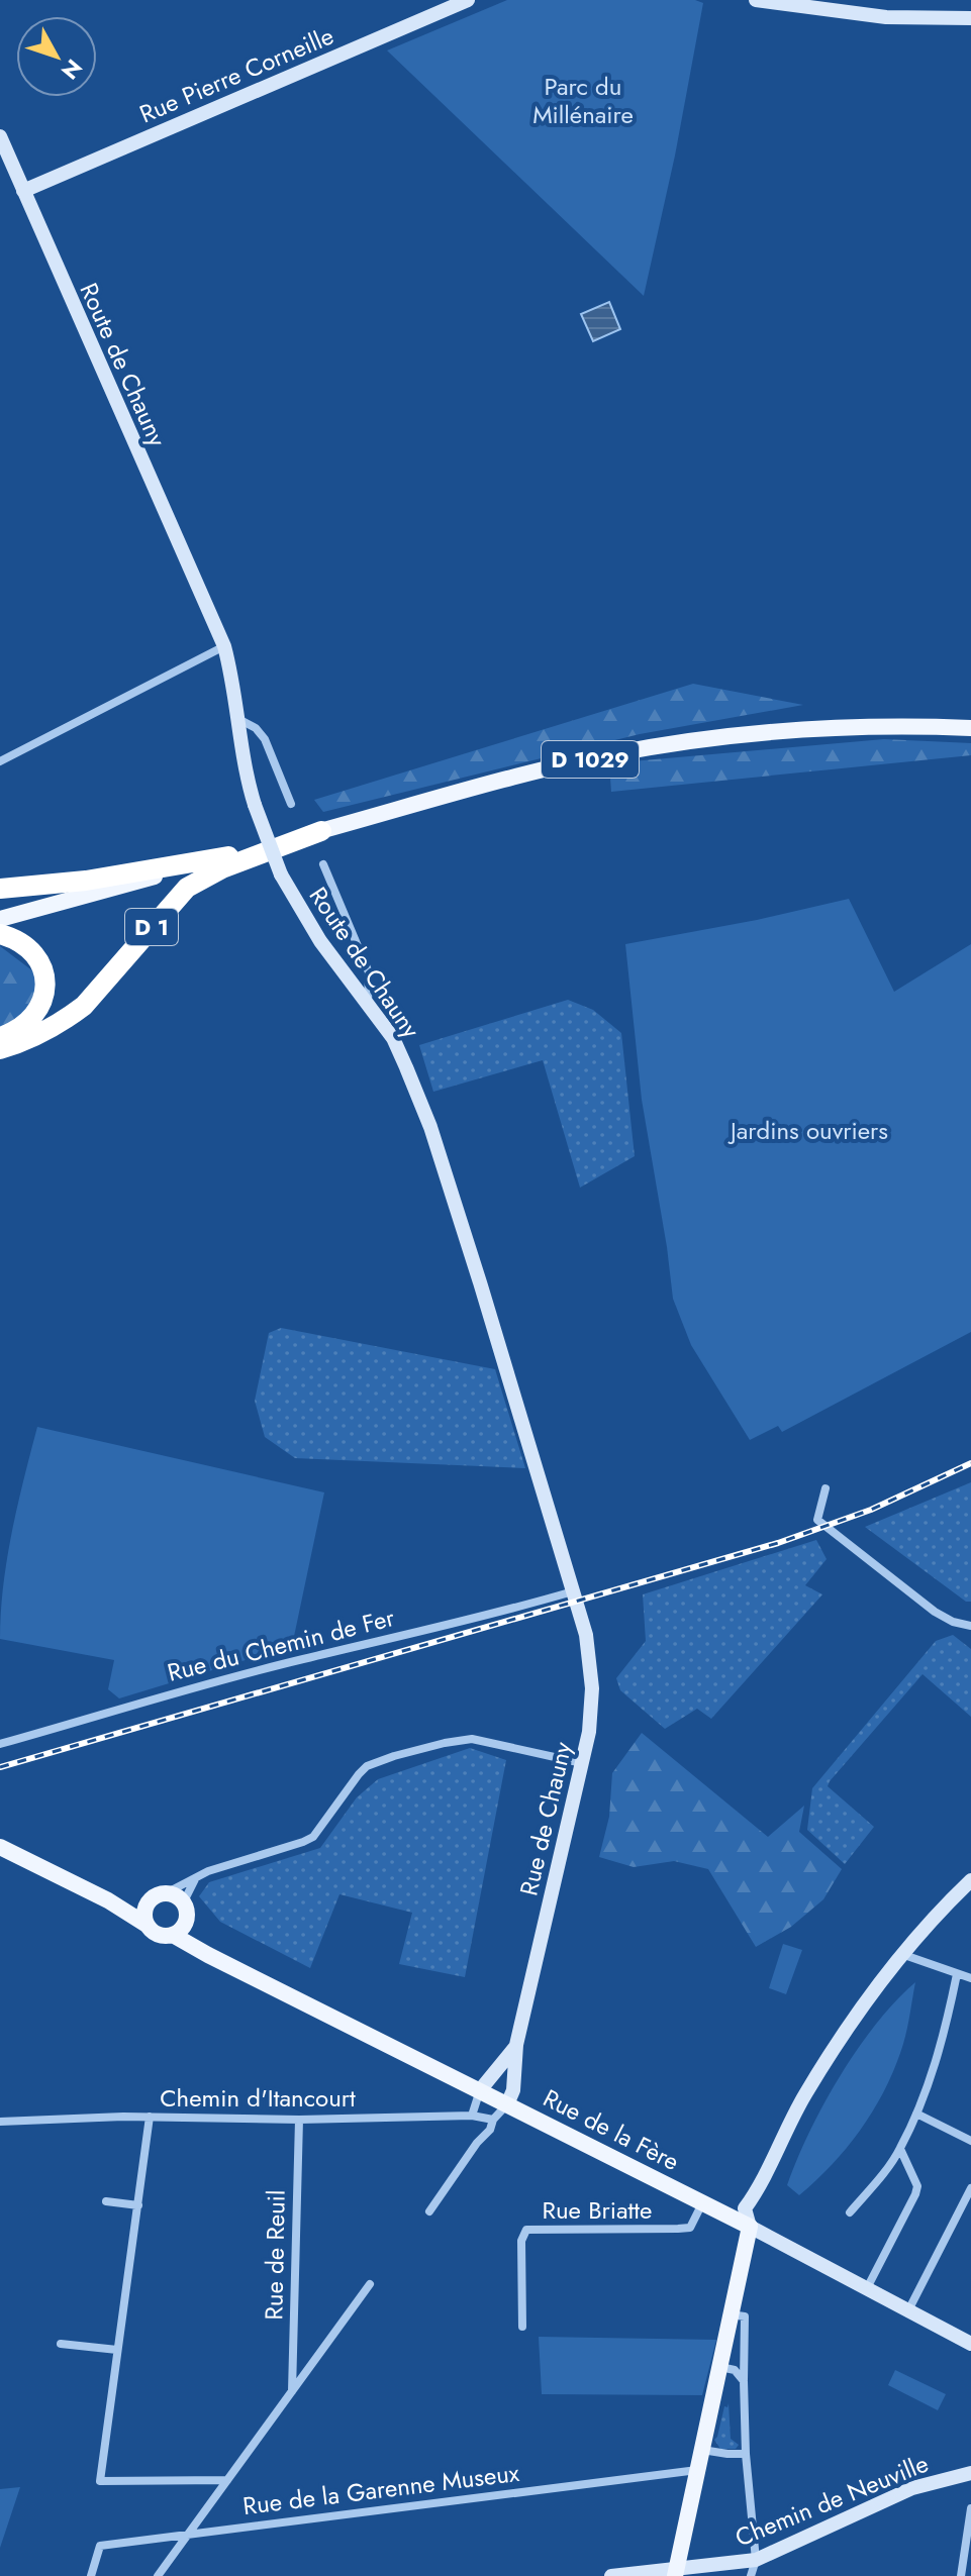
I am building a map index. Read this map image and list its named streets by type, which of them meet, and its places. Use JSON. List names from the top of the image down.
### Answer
{
  "streets": {
    "highway": ["D 1"],
    "main road": ["D 1029", "Rue de la Fère"],
    "street": [
      "Rue Pierre Corneille",
      "Route de Chauny",
      "Rue du Chemin de Fer",
      "Rue de Chauny",
      "Chemin d'Itancourt",
      "Rue Briatte",
      "Rue de Reuil",
      "Rue de la Garenne Museux",
      "Chemin de Neuville"
    ]
  },
  "crossings": [
    ["Rue Pierre Corneille", "Route de Chauny"],
    ["Route de Chauny", "Rue du Chemin de Fer"],
    ["Route de Chauny", "Rue de Chauny"],
    ["D 1029", "D 1"],
    ["Rue du Chemin de Fer", "Rue de Chauny"],
    ["Rue de Chauny", "Rue de la Fère"],
    ["Chemin d'Itancourt", "Rue de Reuil"],
    ["Rue de la Fère", "Rue Briatte"]
  ],
  "parks": ["Parc du Millénaire", "Jardins ouvriers"],
  "north": "bottom right"
}
